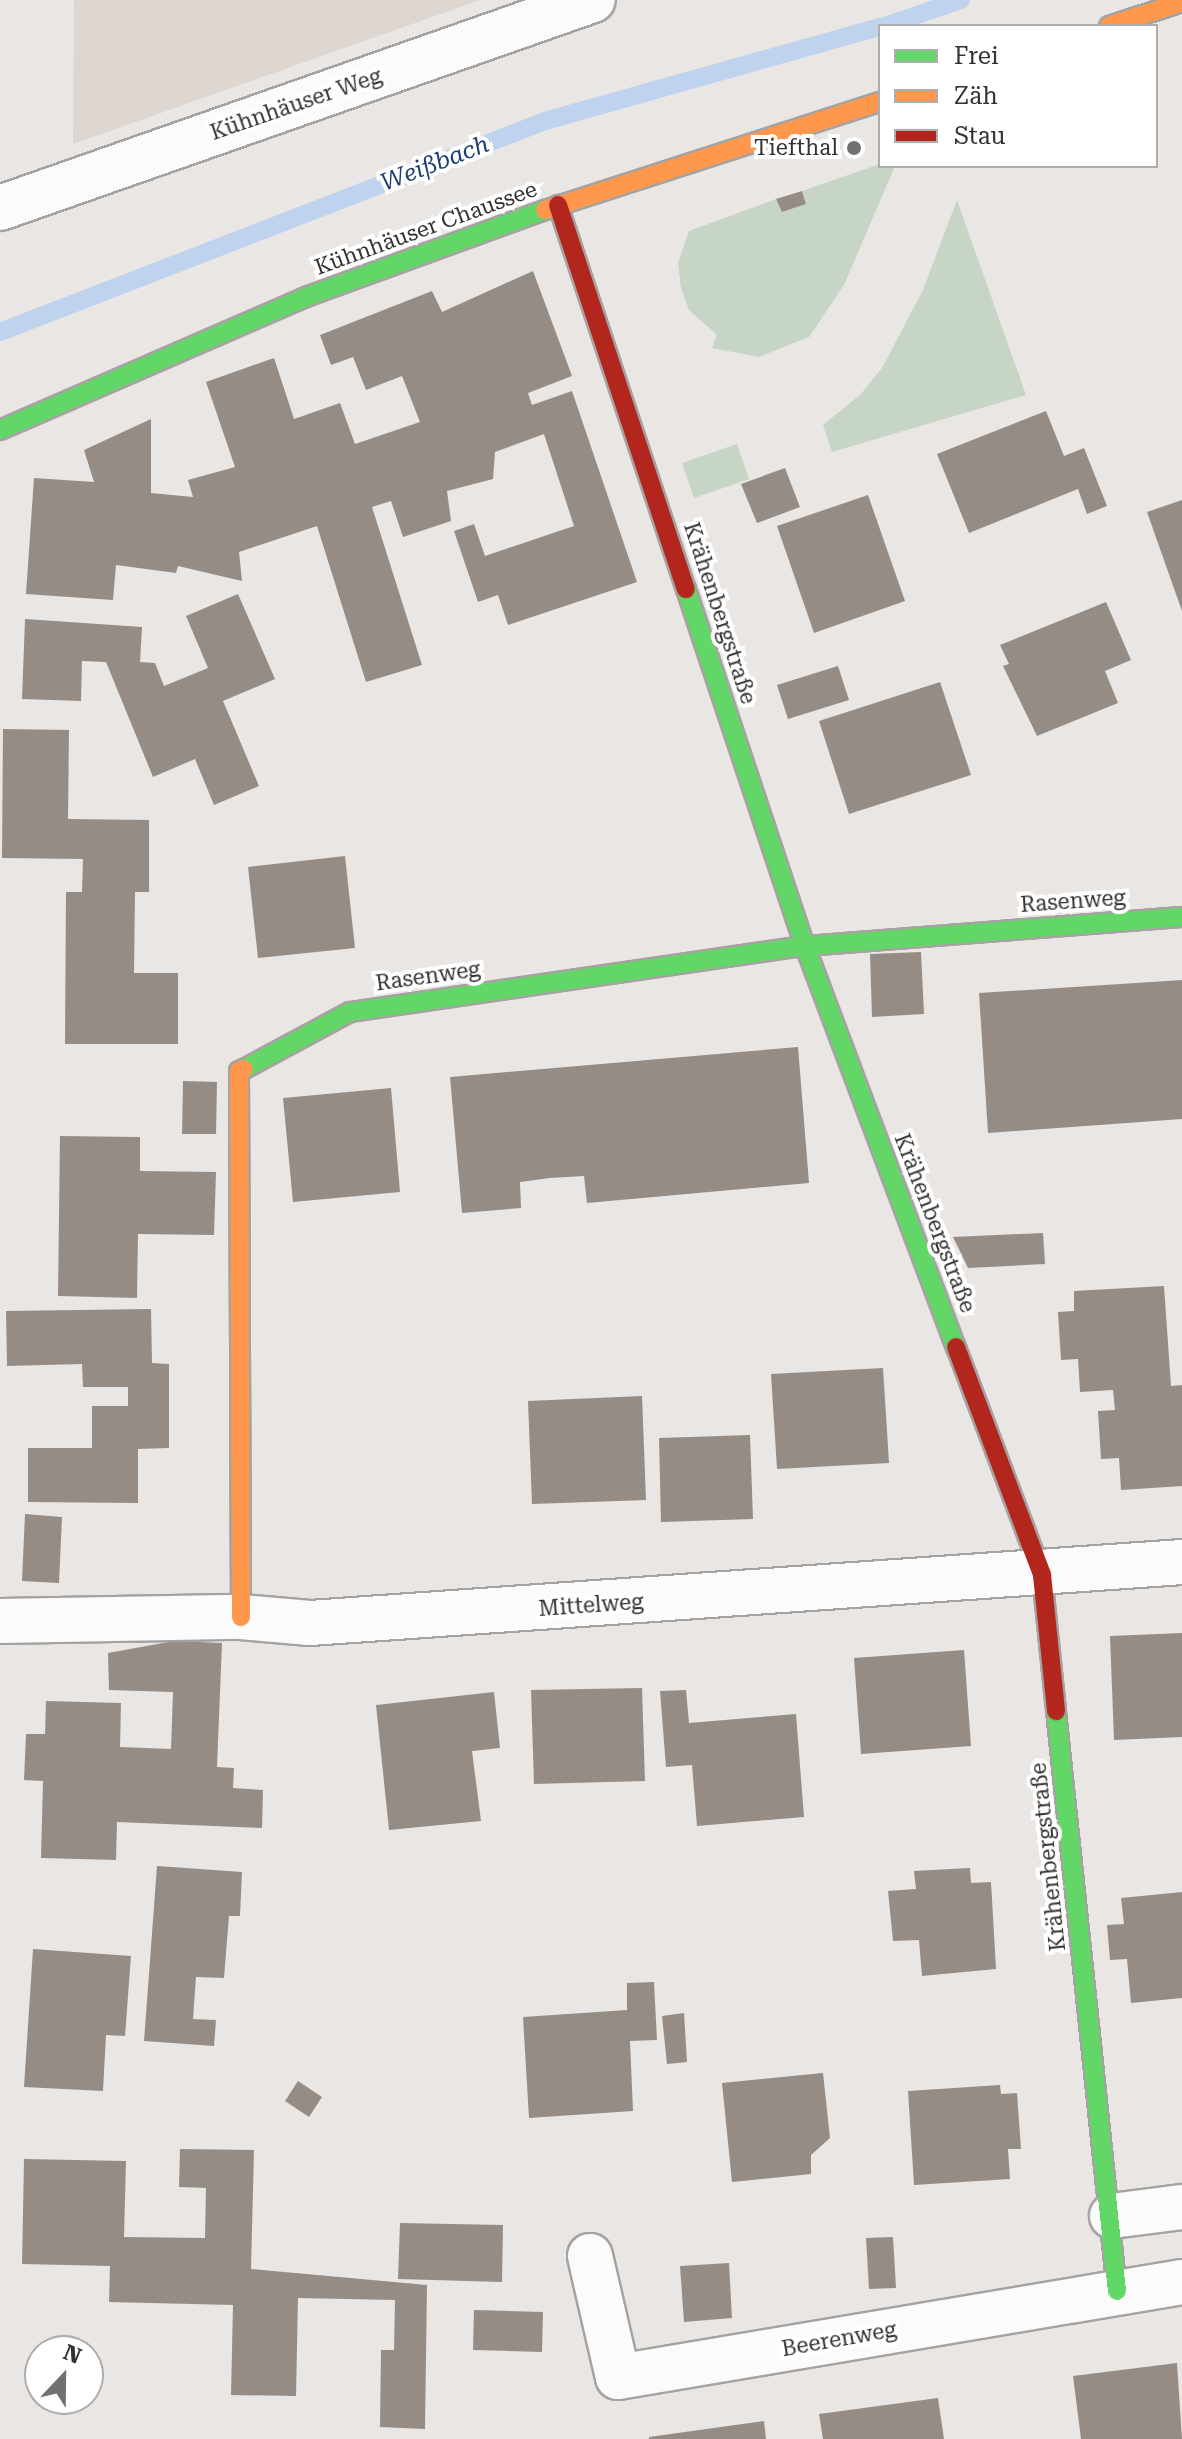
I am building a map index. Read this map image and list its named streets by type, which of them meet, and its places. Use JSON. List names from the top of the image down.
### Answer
{
  "streets": {
    "street": [
      "Kühnhäuser Weg",
      "Kühnhäuser Chaussee",
      "Krähenbergstraße",
      "Rasenweg",
      "Mittelweg",
      "Beerenweg"
    ]
  },
  "crossings": [
    ["Kühnhäuser Chaussee", "Krähenbergstraße"],
    ["Krähenbergstraße", "Rasenweg"],
    ["Krähenbergstraße", "Mittelweg"],
    ["Krähenbergstraße", "Beerenweg"],
    ["Rasenweg", "Mittelweg"]
  ],
  "water": ["Weißbach"],
  "places": ["Tiefthal"],
  "legend": ["Frei", "Zäh", "Stau"],
  "north": "top"
}
